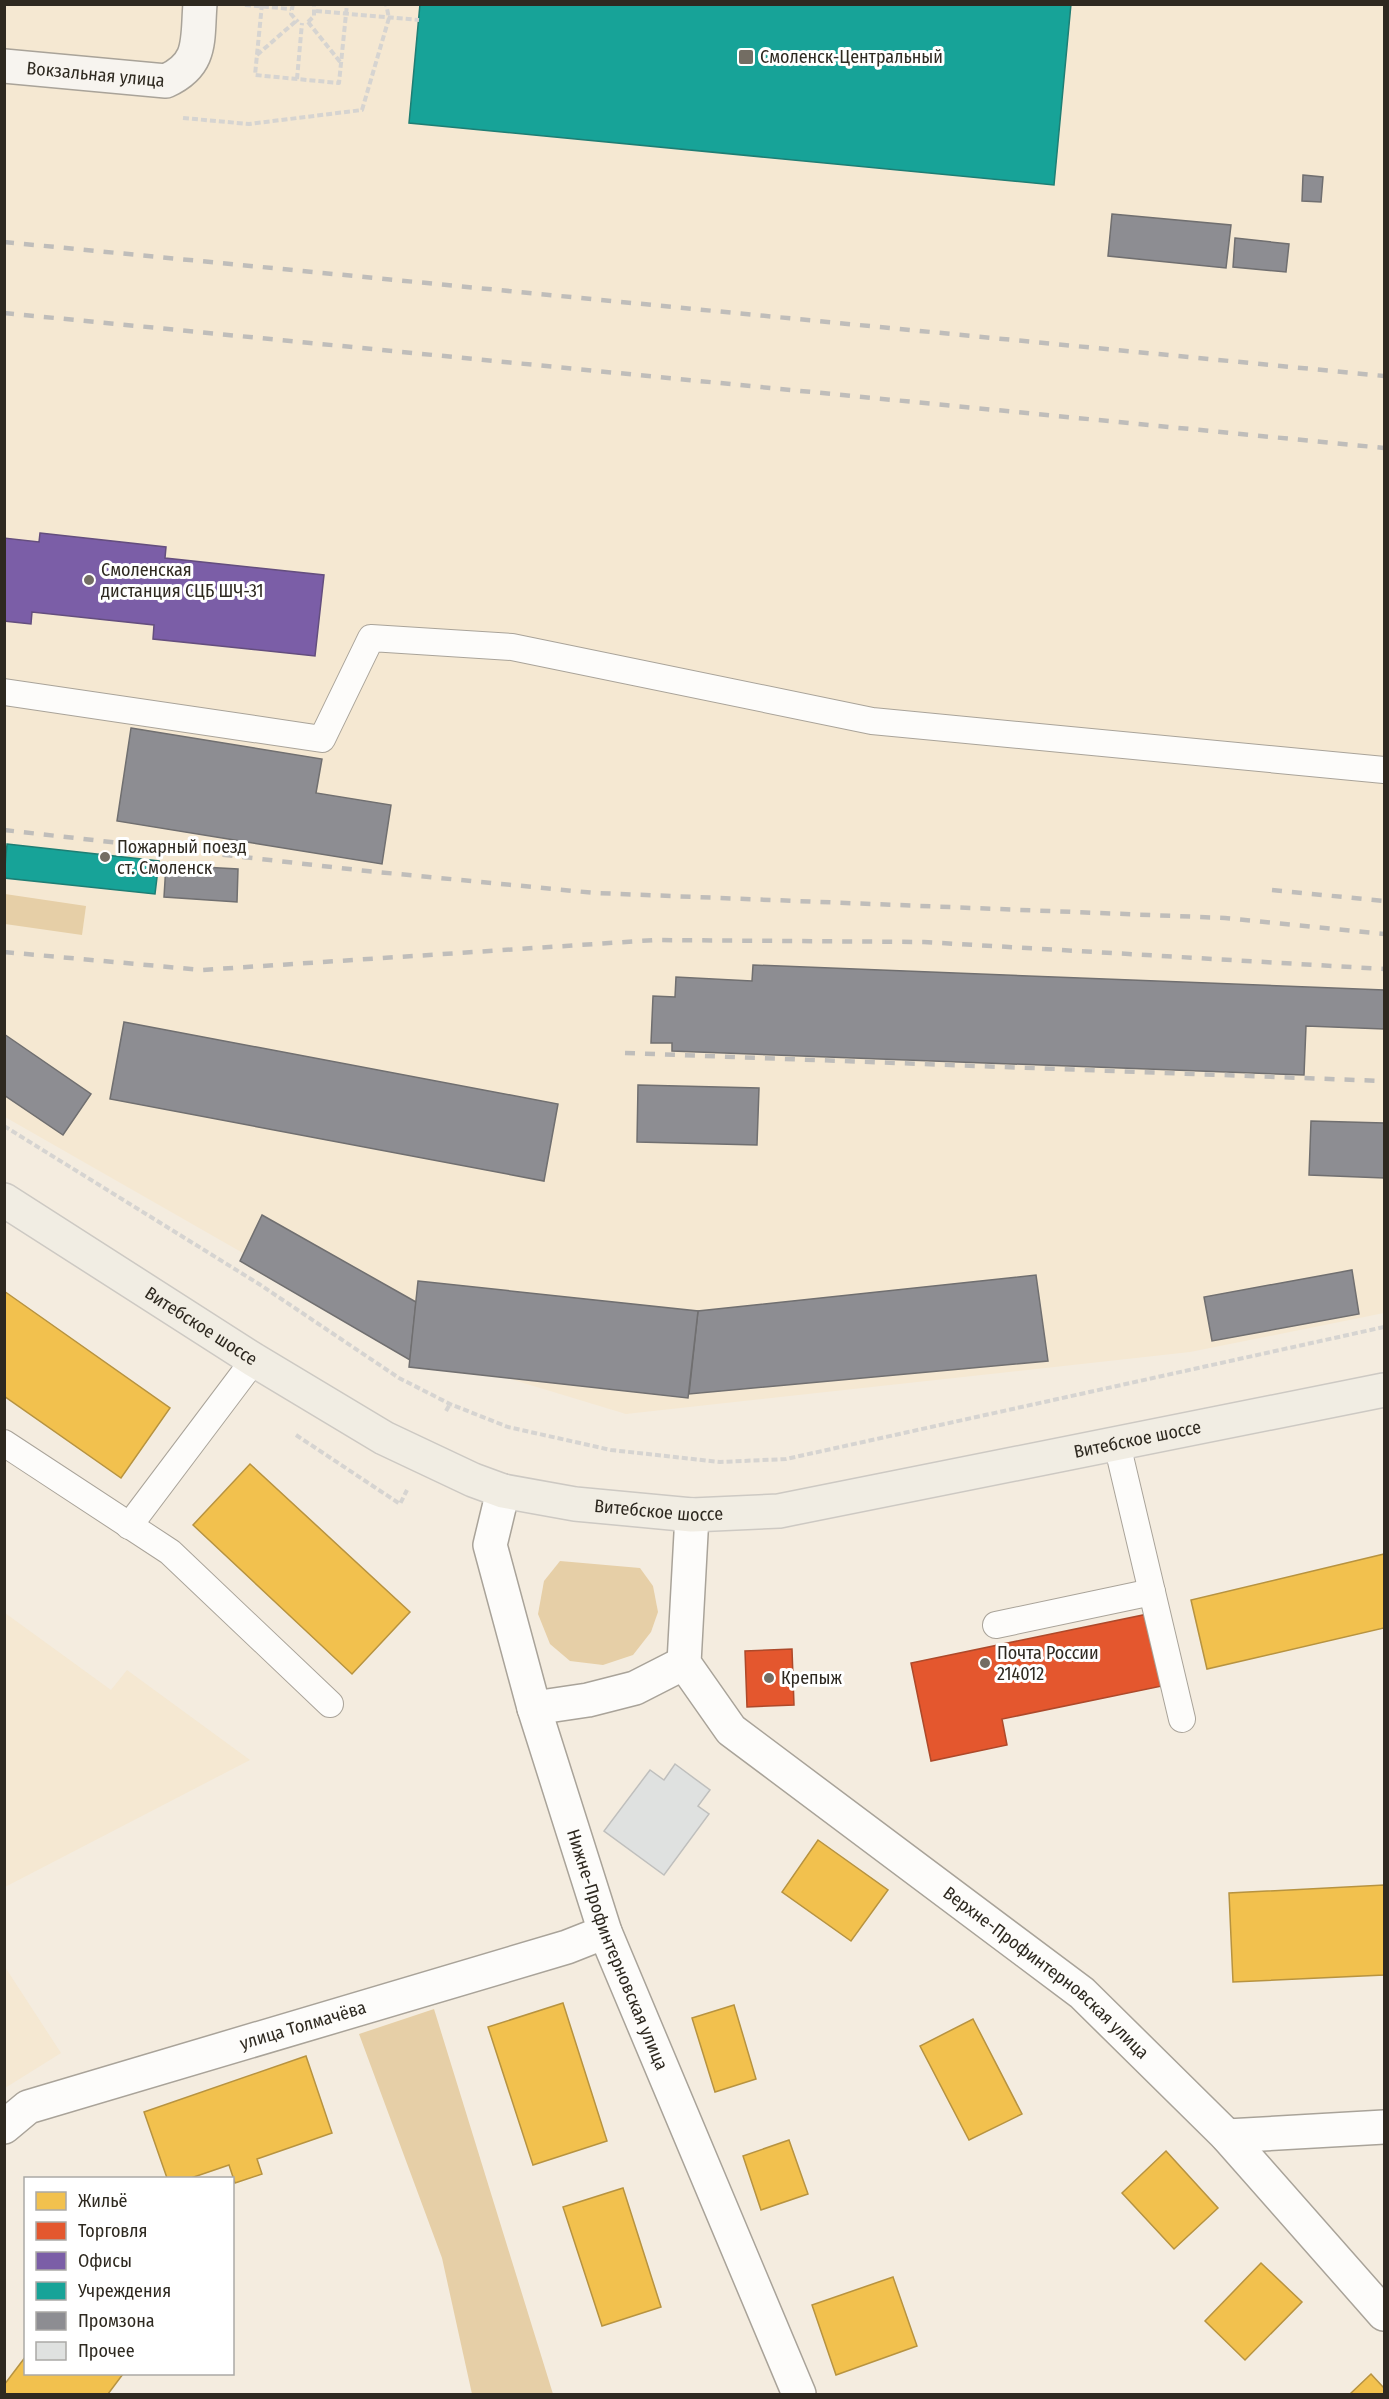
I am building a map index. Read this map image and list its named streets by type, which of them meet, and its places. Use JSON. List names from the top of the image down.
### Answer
{
  "streets": {
    "main road": ["Вокзальная улица", "Витебское шоссе"],
    "street": ["Нижне-Профинтерновская улица", "Верхне-Профинтерновская улица", "улица Толмачёва"]
  },
  "crossings": [
    ["Витебское шоссе", "Нижне-Профинтерновская улица"],
    ["Нижне-Профинтерновская улица", "улица Толмачёва"]
  ],
  "places": {
    "transit": ["Смоленск-Центральный"],
    "other": [
      "Смоленская дистанция СЦБ ШЧ-31",
      "Пожарный поезд ст. Смоленск",
      "Почта России 214012",
      "Крепыж"
    ]
  },
  "legend": [
    "Жильё",
    "Торговля",
    "Офисы",
    "Учреждения",
    "Промзона",
    "Прочее"
  ]
}
